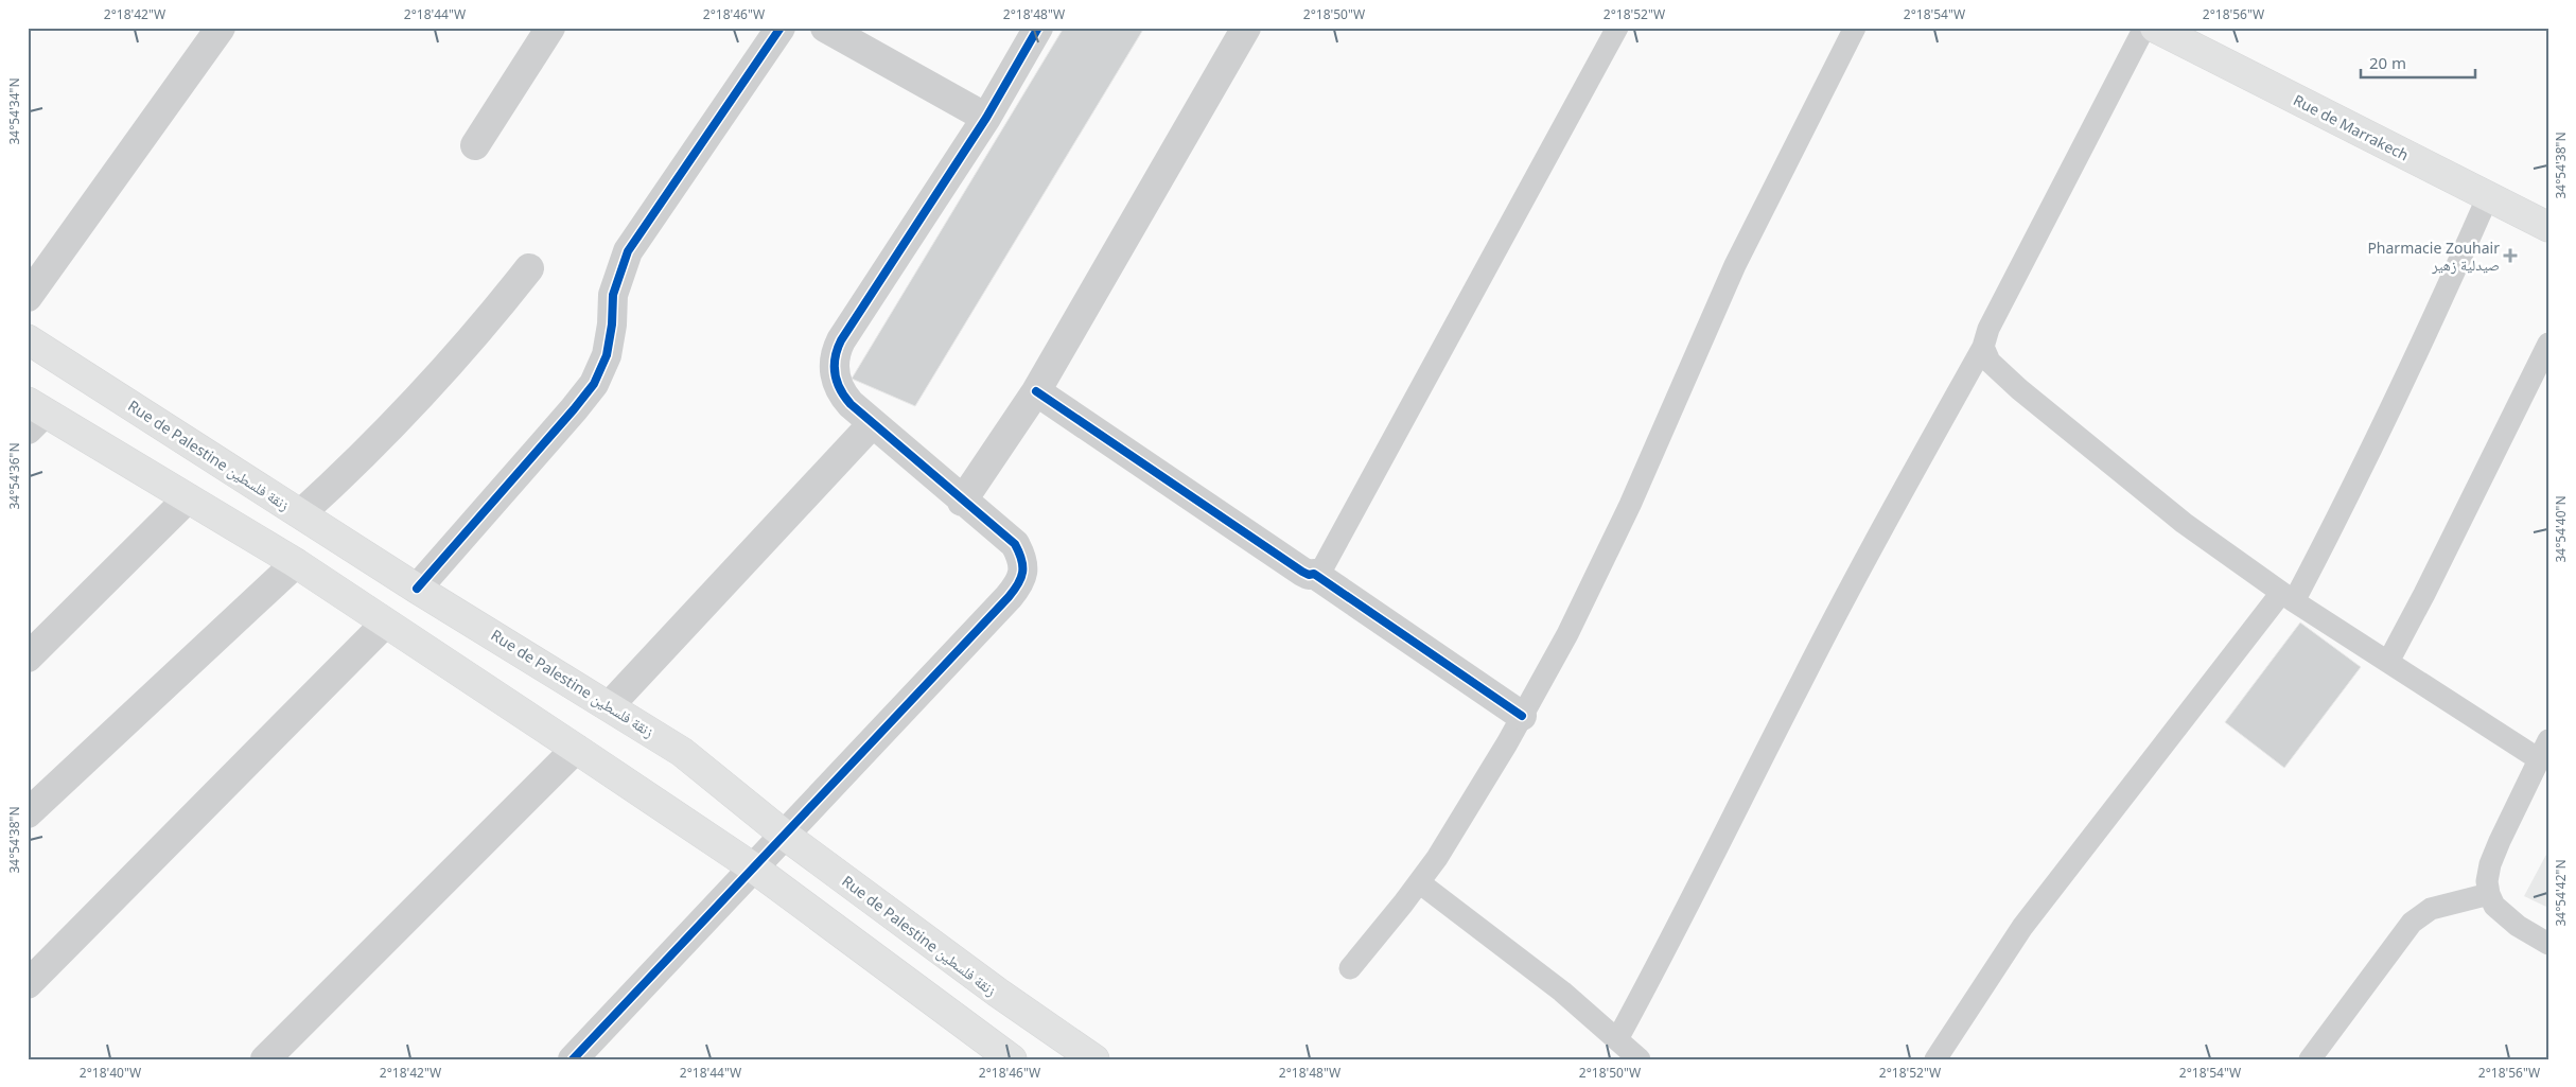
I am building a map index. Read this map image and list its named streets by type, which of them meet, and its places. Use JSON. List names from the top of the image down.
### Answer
{
  "streets": {
    "main road": ["Rue de Marrakech", "Rue de Palestine زنقة فلسطين"]
  },
  "places": {
    "health": ["Pharmacie Zouhair صيدلية زهير"]
  },
  "scale_bar": "20 m",
  "coordinates": [
    "2°18'42\"W",
    "2°18'44\"W",
    "2°18'46\"W",
    "2°18'48\"W",
    "2°18'50\"W",
    "2°18'52\"W",
    "2°18'54\"W",
    "2°18'56\"W",
    "34°54'34\"N",
    "34°54'38\"N",
    "34°54'36\"N",
    "34°54'40\"N",
    "34°54'42\"N",
    "2°18'40\"W"
  ]
}
